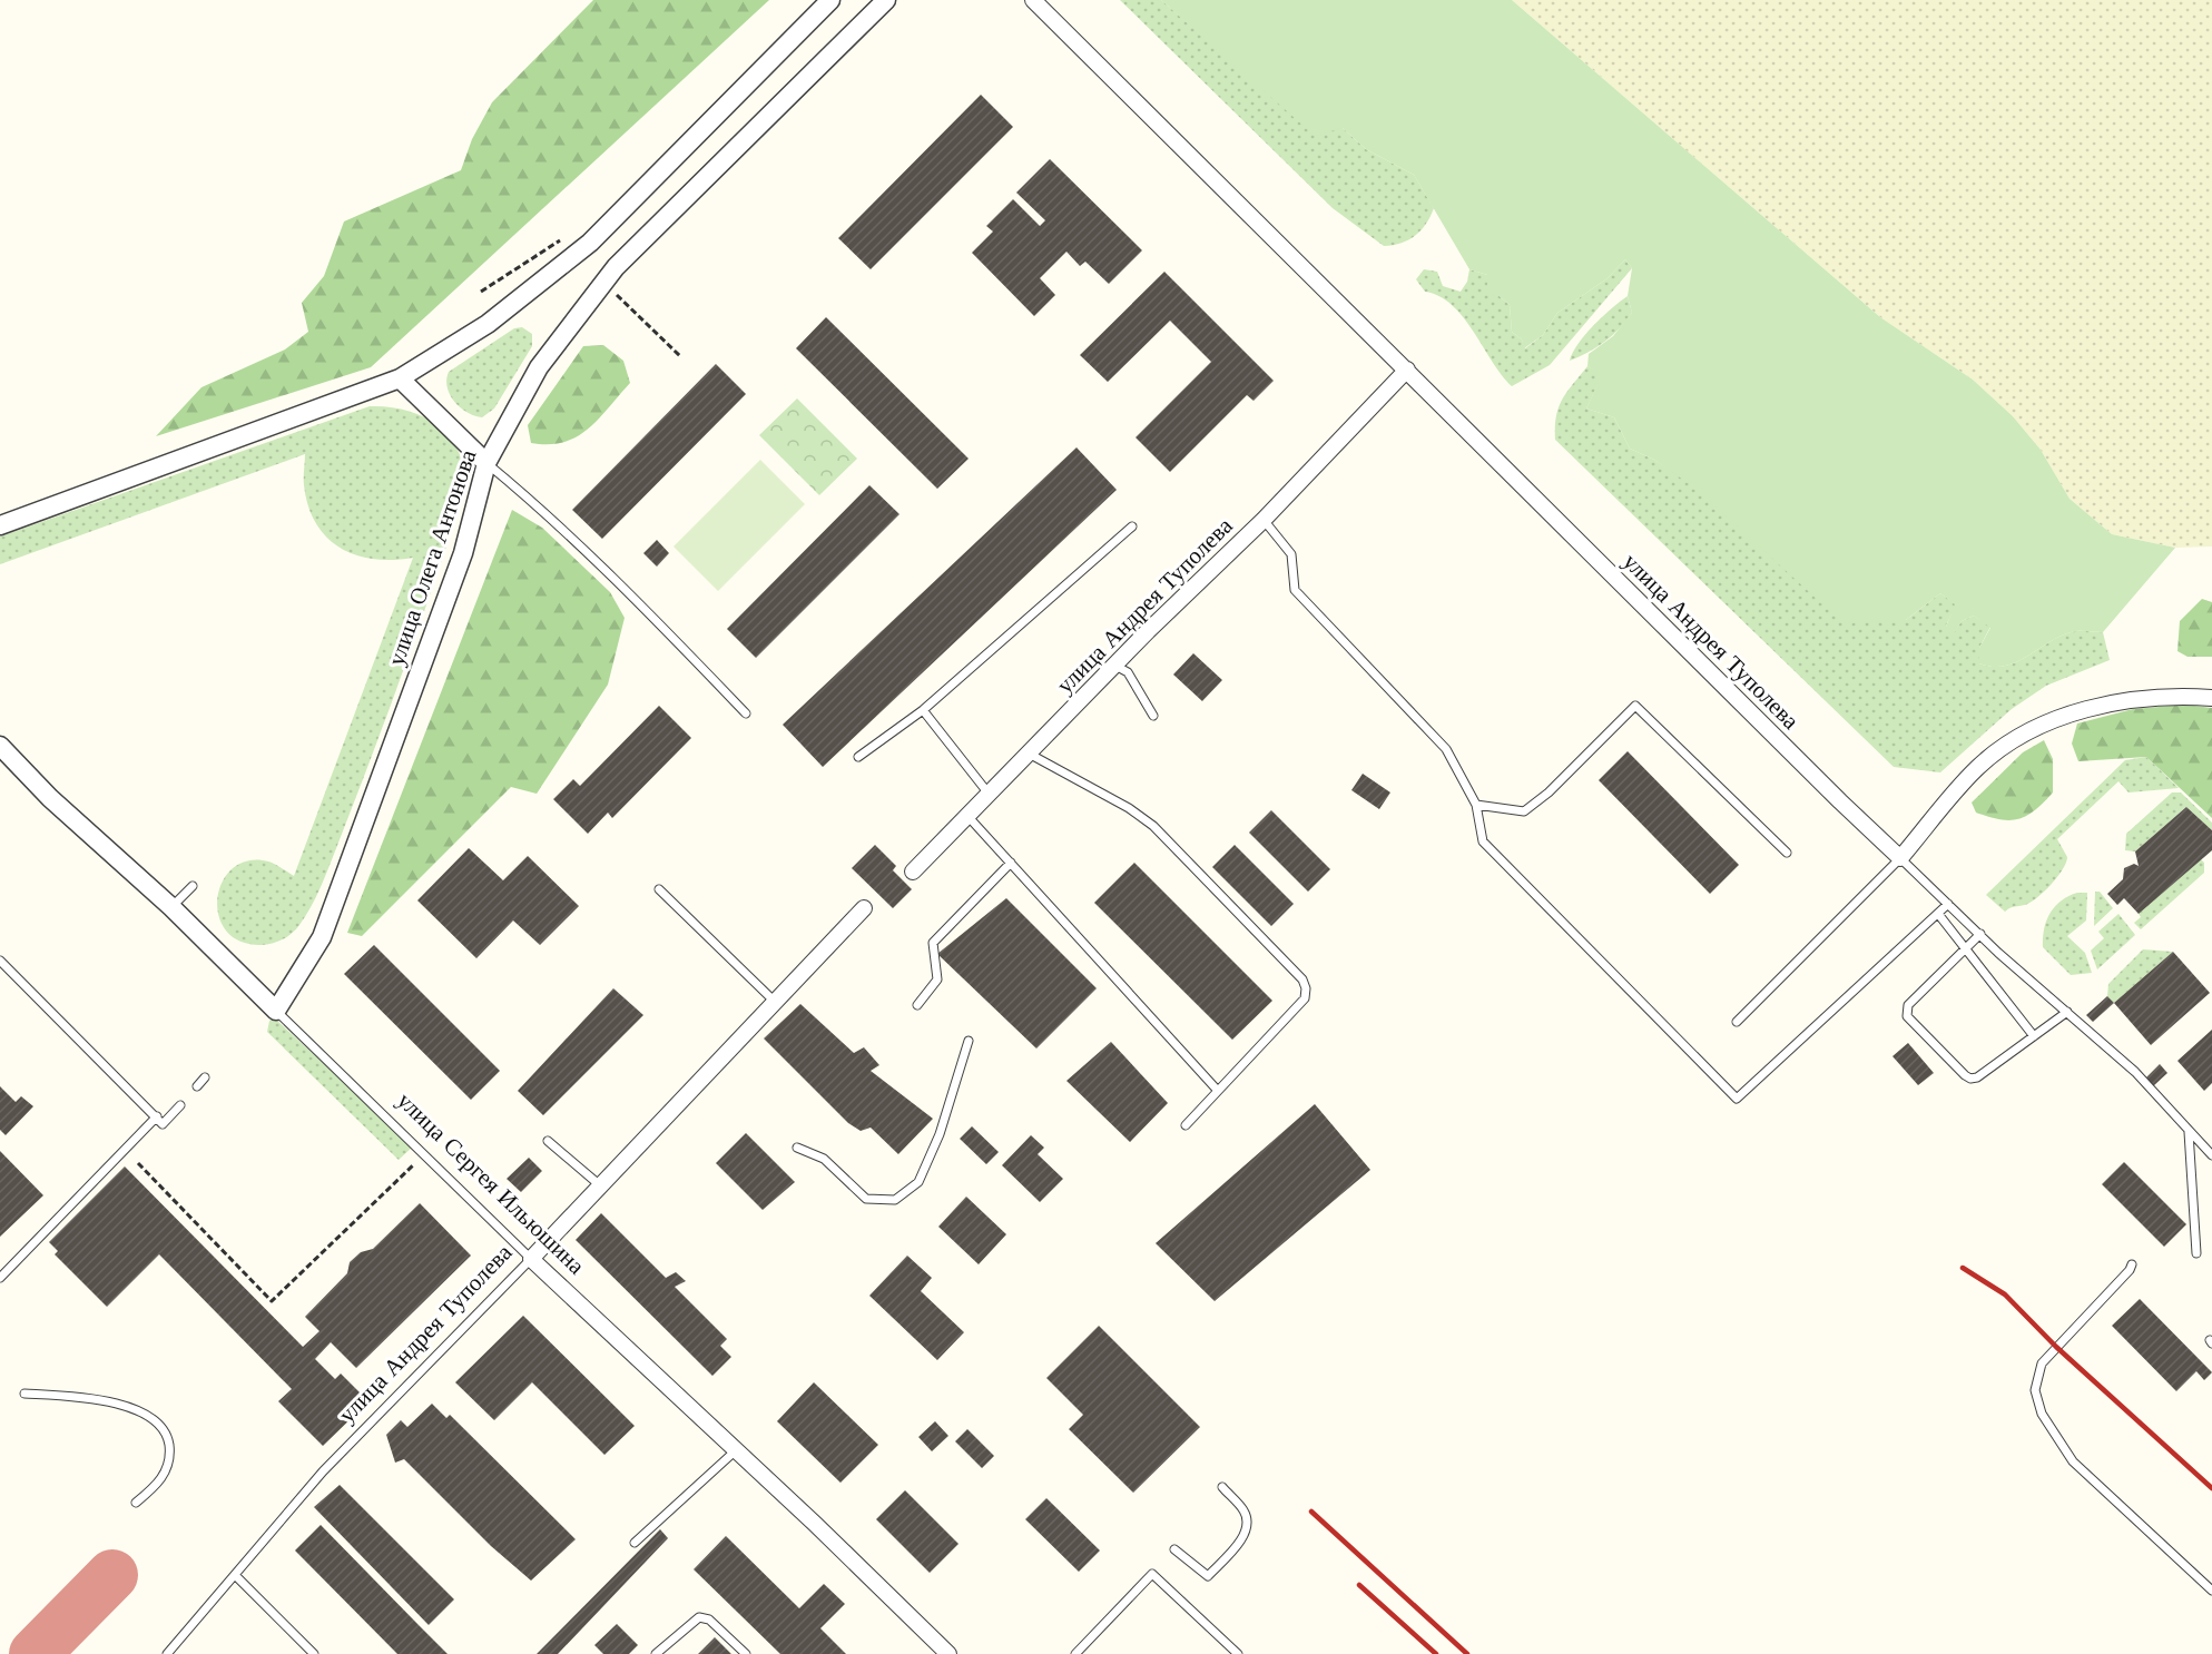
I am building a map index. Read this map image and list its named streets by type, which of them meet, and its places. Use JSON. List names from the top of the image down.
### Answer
{
  "streets": {
    "street": ["улица Олега Антонова", "улица Андрея Туполева", "улица Сергея Ильюшина"]
  },
  "crossings": [
    ["улица Олега Антонова", "улица Сергея Ильюшина"],
    ["улица Андрея Туполева", "улица Сергея Ильюшина"]
  ]
}
